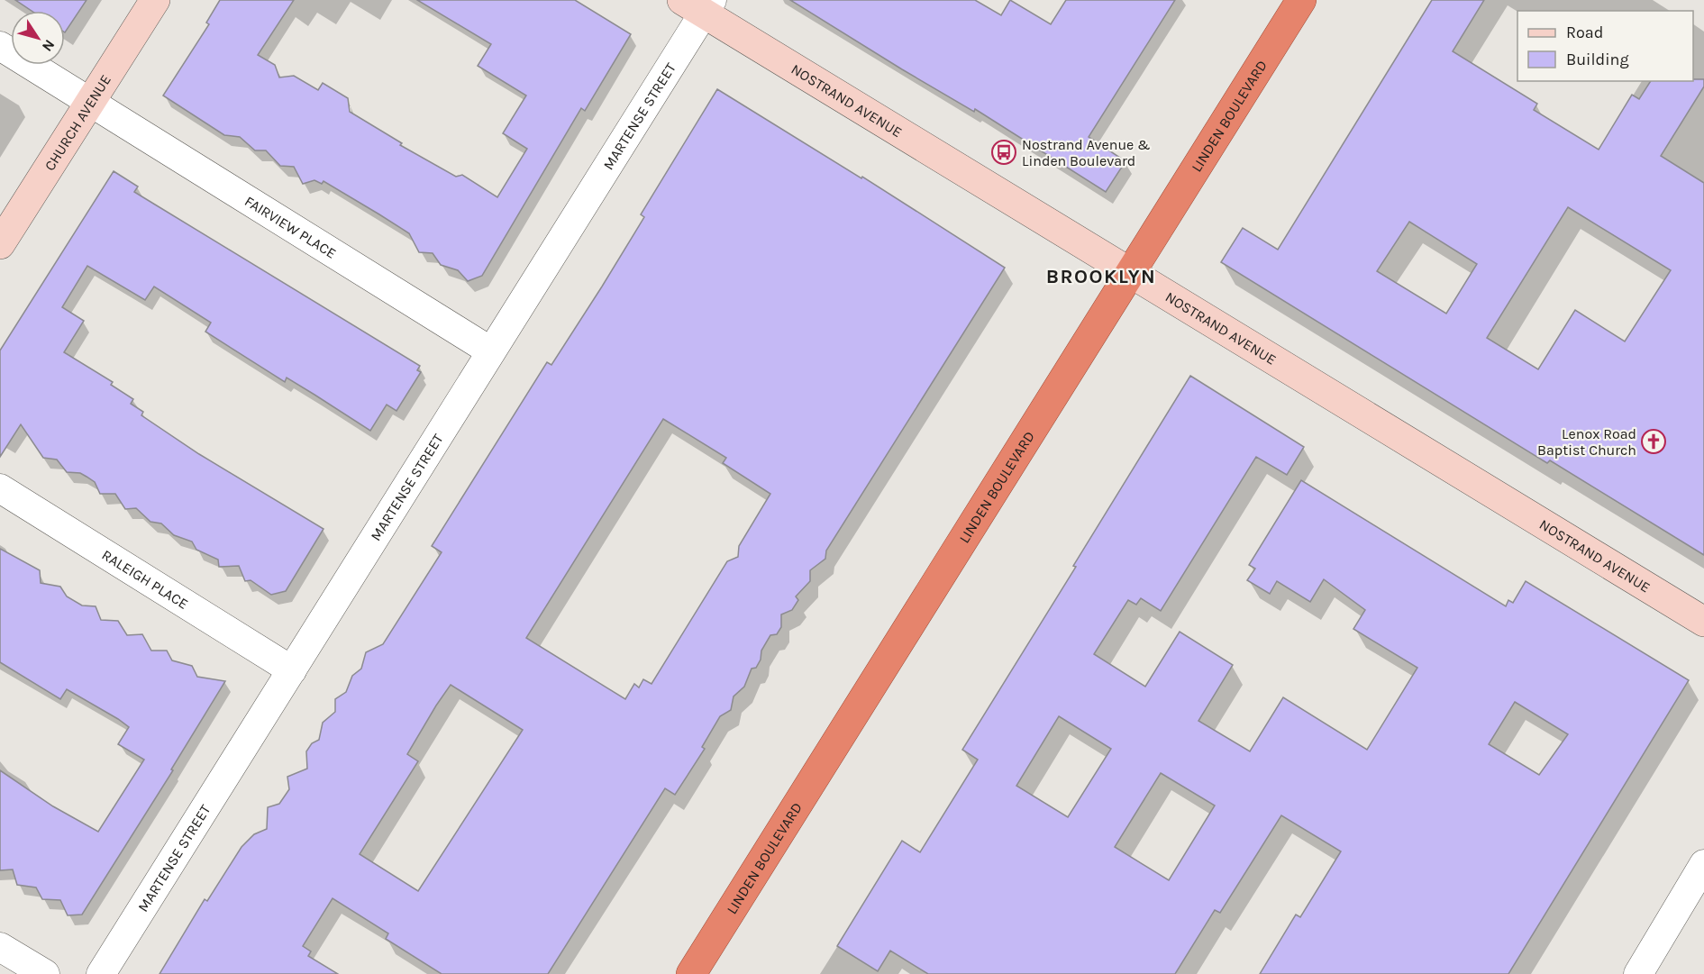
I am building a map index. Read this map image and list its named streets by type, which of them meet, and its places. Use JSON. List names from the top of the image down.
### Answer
{
  "streets": {
    "highway": ["LINDEN BOULEVARD"],
    "main road": ["NOSTRAND AVENUE", "CHURCH AVENUE"],
    "street": ["MARTENSE STREET", "FAIRVIEW PLACE", "RALEIGH PLACE"]
  },
  "crossings": [
    ["NOSTRAND AVENUE", "LINDEN BOULEVARD"],
    ["NOSTRAND AVENUE", "MARTENSE STREET"],
    ["MARTENSE STREET", "FAIRVIEW PLACE"],
    ["MARTENSE STREET", "RALEIGH PLACE"],
    ["CHURCH AVENUE", "FAIRVIEW PLACE"]
  ],
  "districts": ["BROOKLYN"],
  "places": {
    "bus stop": ["Nostrand Avenue & Linden Boulevard"],
    "church": ["Lenox Road Baptist Church"]
  },
  "legend": ["Road", "Building"],
  "north": "bottom right"
}
